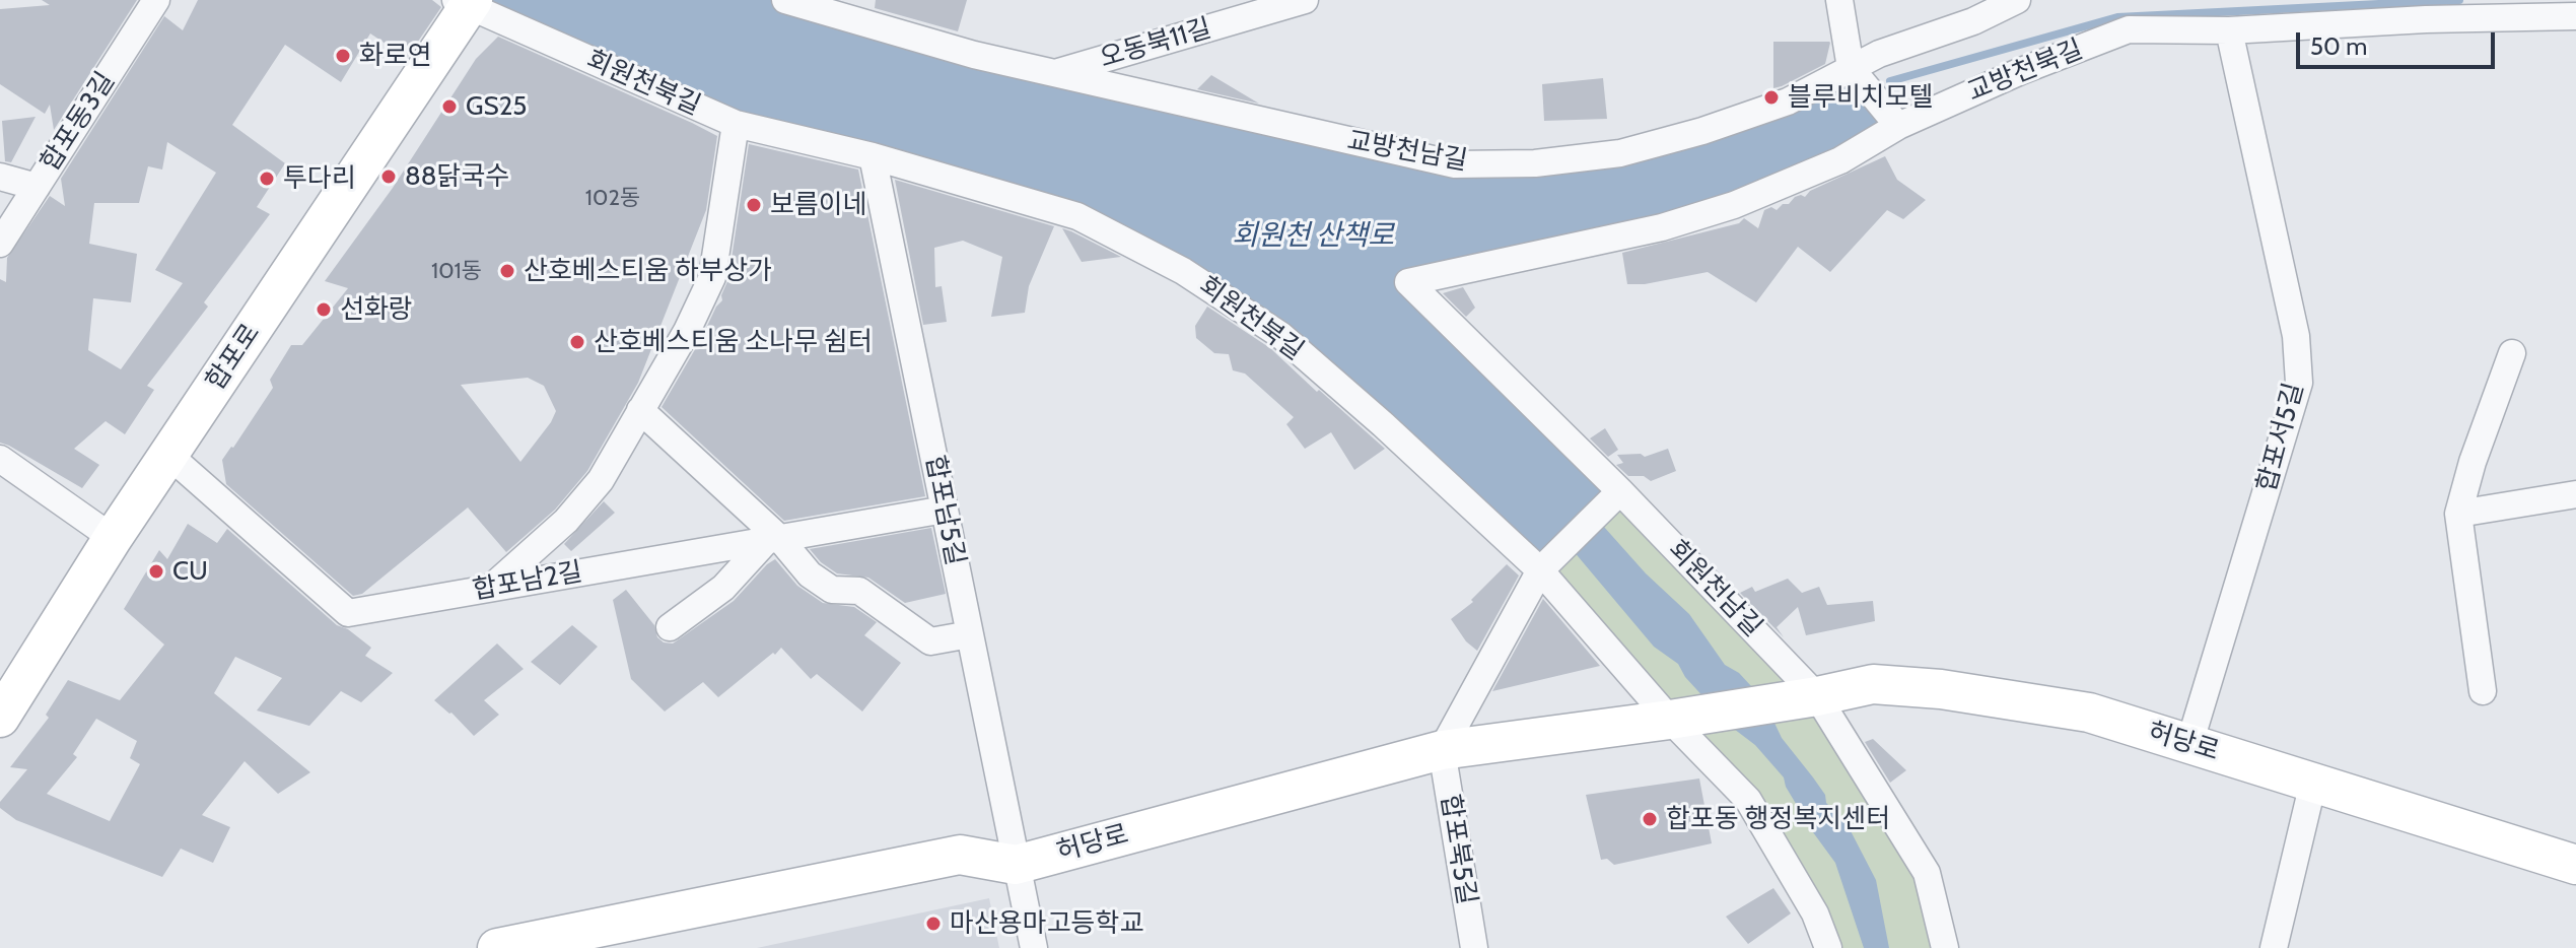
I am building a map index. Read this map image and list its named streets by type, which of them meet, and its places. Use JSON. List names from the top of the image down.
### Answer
{
  "streets": {
    "main road": ["합포로", "허당로"],
    "street": [
      "오동북11길",
      "교방천북길",
      "회원천북길",
      "합포동3길",
      "교방천남길",
      "합포서5길",
      "합포남5길",
      "합포남2길",
      "회원천남길",
      "합포북5길"
    ]
  },
  "crossings": [
    ["오동북11길", "교방천남길"],
    ["교방천북길", "합포서5길"],
    ["교방천북길", "회원천남길"],
    ["회원천북길", "합포로"],
    ["회원천북길", "합포남5길"],
    ["회원천북길", "허당로"],
    ["합포로", "합포남2길"],
    ["합포서5길", "허당로"],
    ["합포남5길", "합포남2길"],
    ["합포남5길", "허당로"],
    ["회원천남길", "허당로"],
    ["허당로", "합포북5길"]
  ],
  "water": ["회원천 산책로"],
  "places": [
    "화로연",
    "블루비치모텔",
    "GS25",
    "88닭국수",
    "투다리",
    "보름이네",
    "산호베스티움 하부상가",
    "선화랑",
    "산호베스티움 소나무 쉼터",
    "CU",
    "합포동 행정복지센터",
    "마산용마고등학교"
  ],
  "house_numbers": ["102동", "101동"],
  "scale_bar": "50 m"
}
